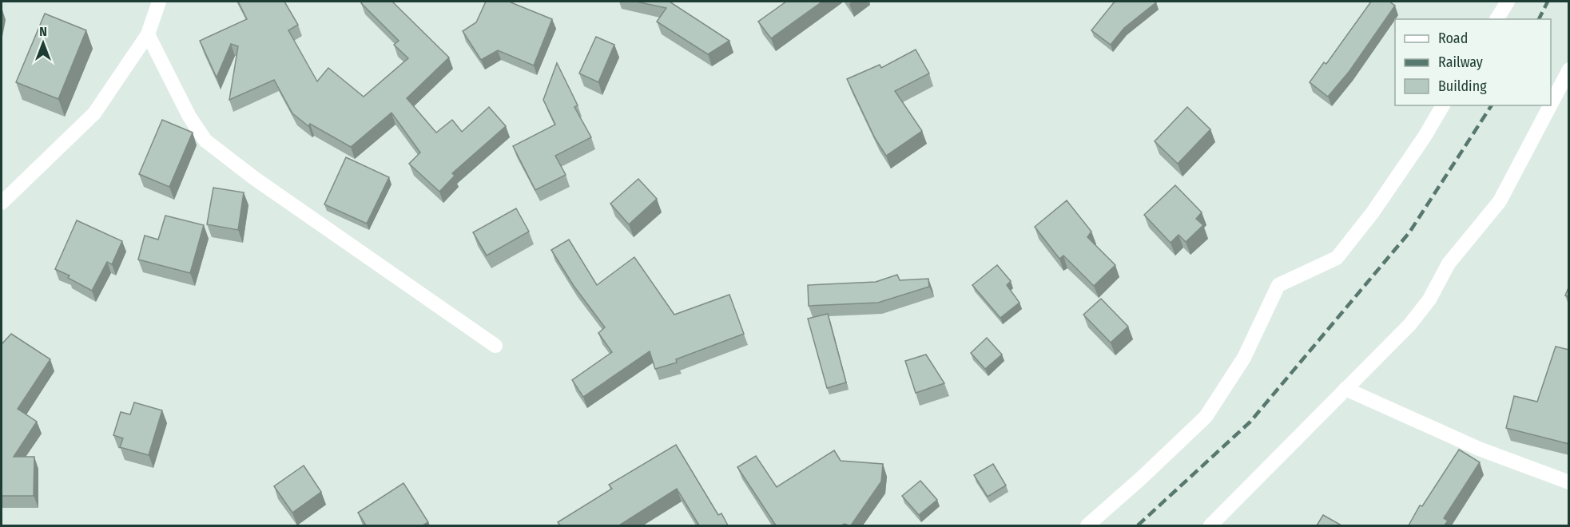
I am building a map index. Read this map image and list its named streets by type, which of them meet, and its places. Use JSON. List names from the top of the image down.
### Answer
{
  "legend": ["Road", "Railway", "Building"],
  "north": "top"
}
